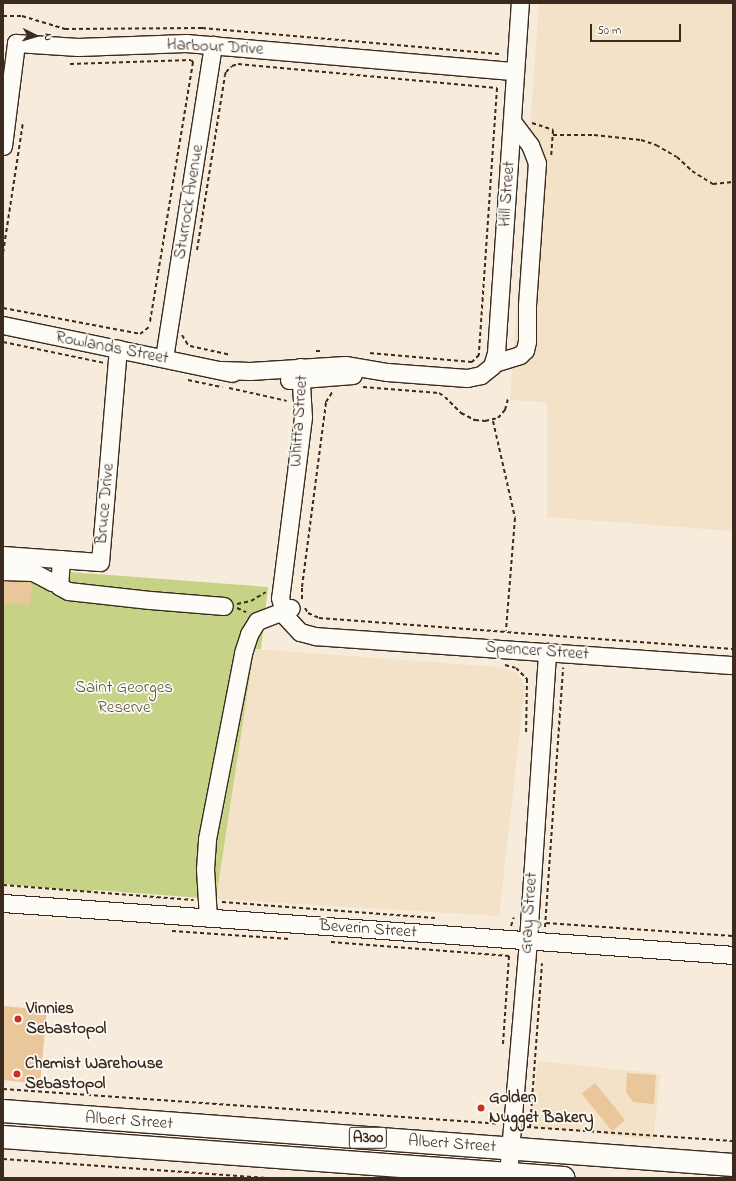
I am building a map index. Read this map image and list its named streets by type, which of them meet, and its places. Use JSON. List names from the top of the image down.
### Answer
{
  "streets": {
    "highway": ["Albert Street", "A300"],
    "street": [
      "Harbour Drive",
      "Hill Street",
      "Sturrock Avenue",
      "Rowlands Street",
      "Whitta Street",
      "Bruce Drive",
      "Spencer Street",
      "Gray Street",
      "Beverin Street"
    ]
  },
  "crossings": [
    ["Harbour Drive", "Hill Street"],
    ["Harbour Drive", "Sturrock Avenue"],
    ["Hill Street", "Rowlands Street"],
    ["Sturrock Avenue", "Rowlands Street"],
    ["Rowlands Street", "Whitta Street"],
    ["Rowlands Street", "Bruce Drive"],
    ["Whitta Street", "Spencer Street"],
    ["Spencer Street", "Gray Street"],
    ["Gray Street", "Beverin Street"],
    ["Gray Street", "Albert Street"]
  ],
  "parks": ["Saint Georges Reserve"],
  "places": ["Vinnies Sebastopol", "Chemist Warehouse Sebastopol", "Golden Nugget Bakery"],
  "scale_bar": "50 m",
  "north": "right"
}
